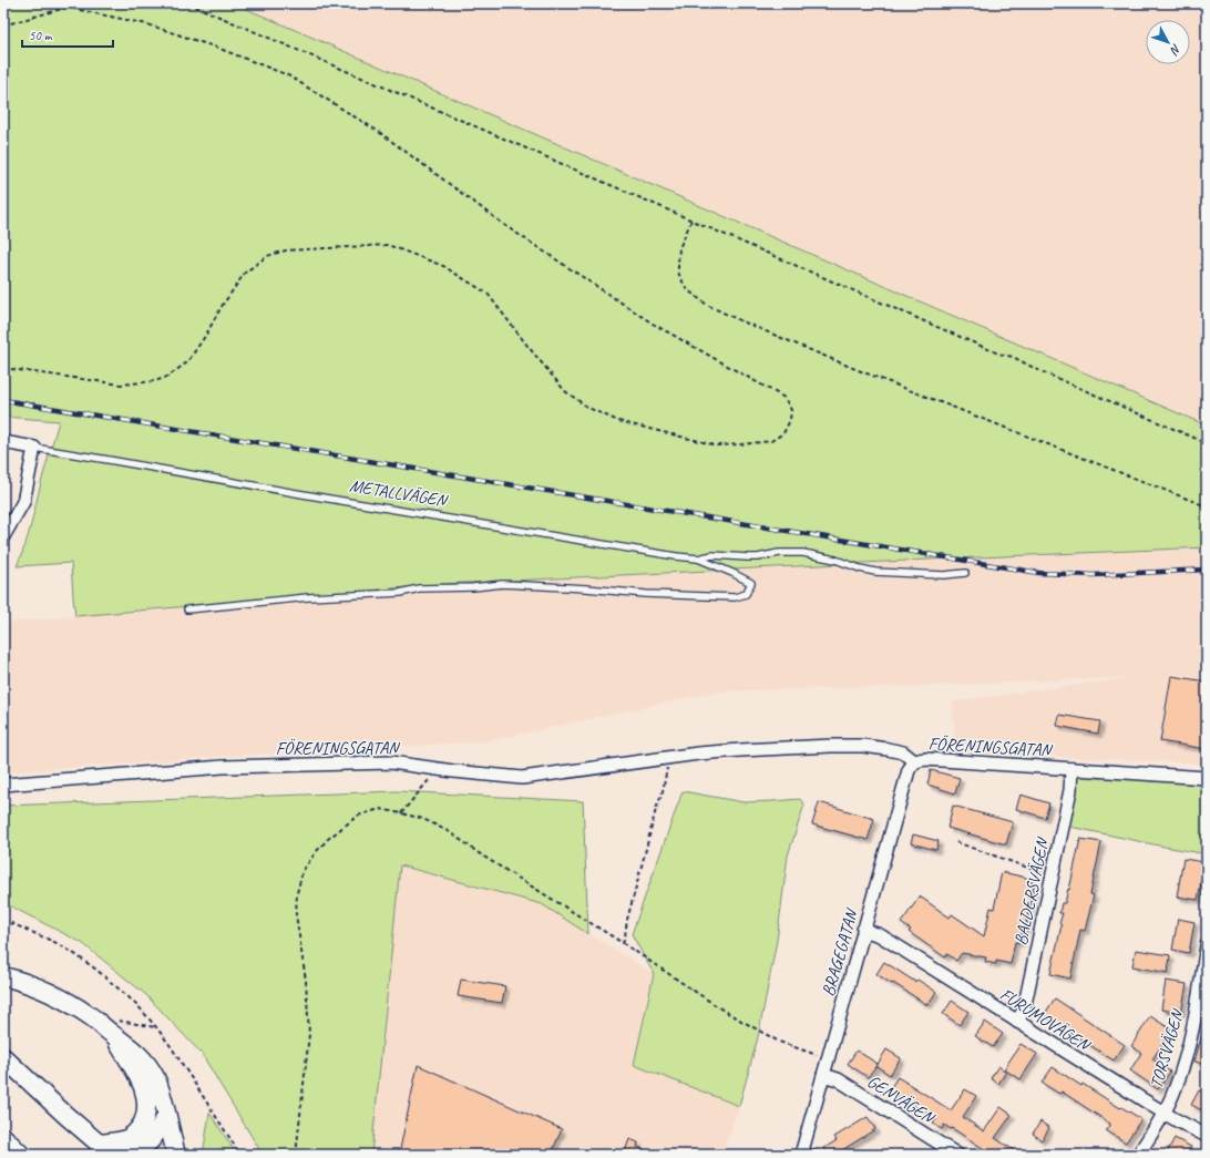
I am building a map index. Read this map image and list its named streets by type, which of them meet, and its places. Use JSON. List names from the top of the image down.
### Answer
{
  "streets": {
    "street": [
      "METALLVÄGEN",
      "FÖRENINGSGATAN",
      "BALDERSVÄGEN",
      "BRAGEGATAN",
      "FURUMOVÄGEN",
      "TORSVÄGEN",
      "GENVÄGEN"
    ]
  },
  "crossings": [
    ["FÖRENINGSGATAN", "BALDERSVÄGEN"],
    ["FÖRENINGSGATAN", "BRAGEGATAN"],
    ["BALDERSVÄGEN", "FURUMOVÄGEN"],
    ["BRAGEGATAN", "FURUMOVÄGEN"],
    ["BRAGEGATAN", "GENVÄGEN"],
    ["FURUMOVÄGEN", "TORSVÄGEN"]
  ],
  "scale_bar": "50 m",
  "north": "bottom right"
}
